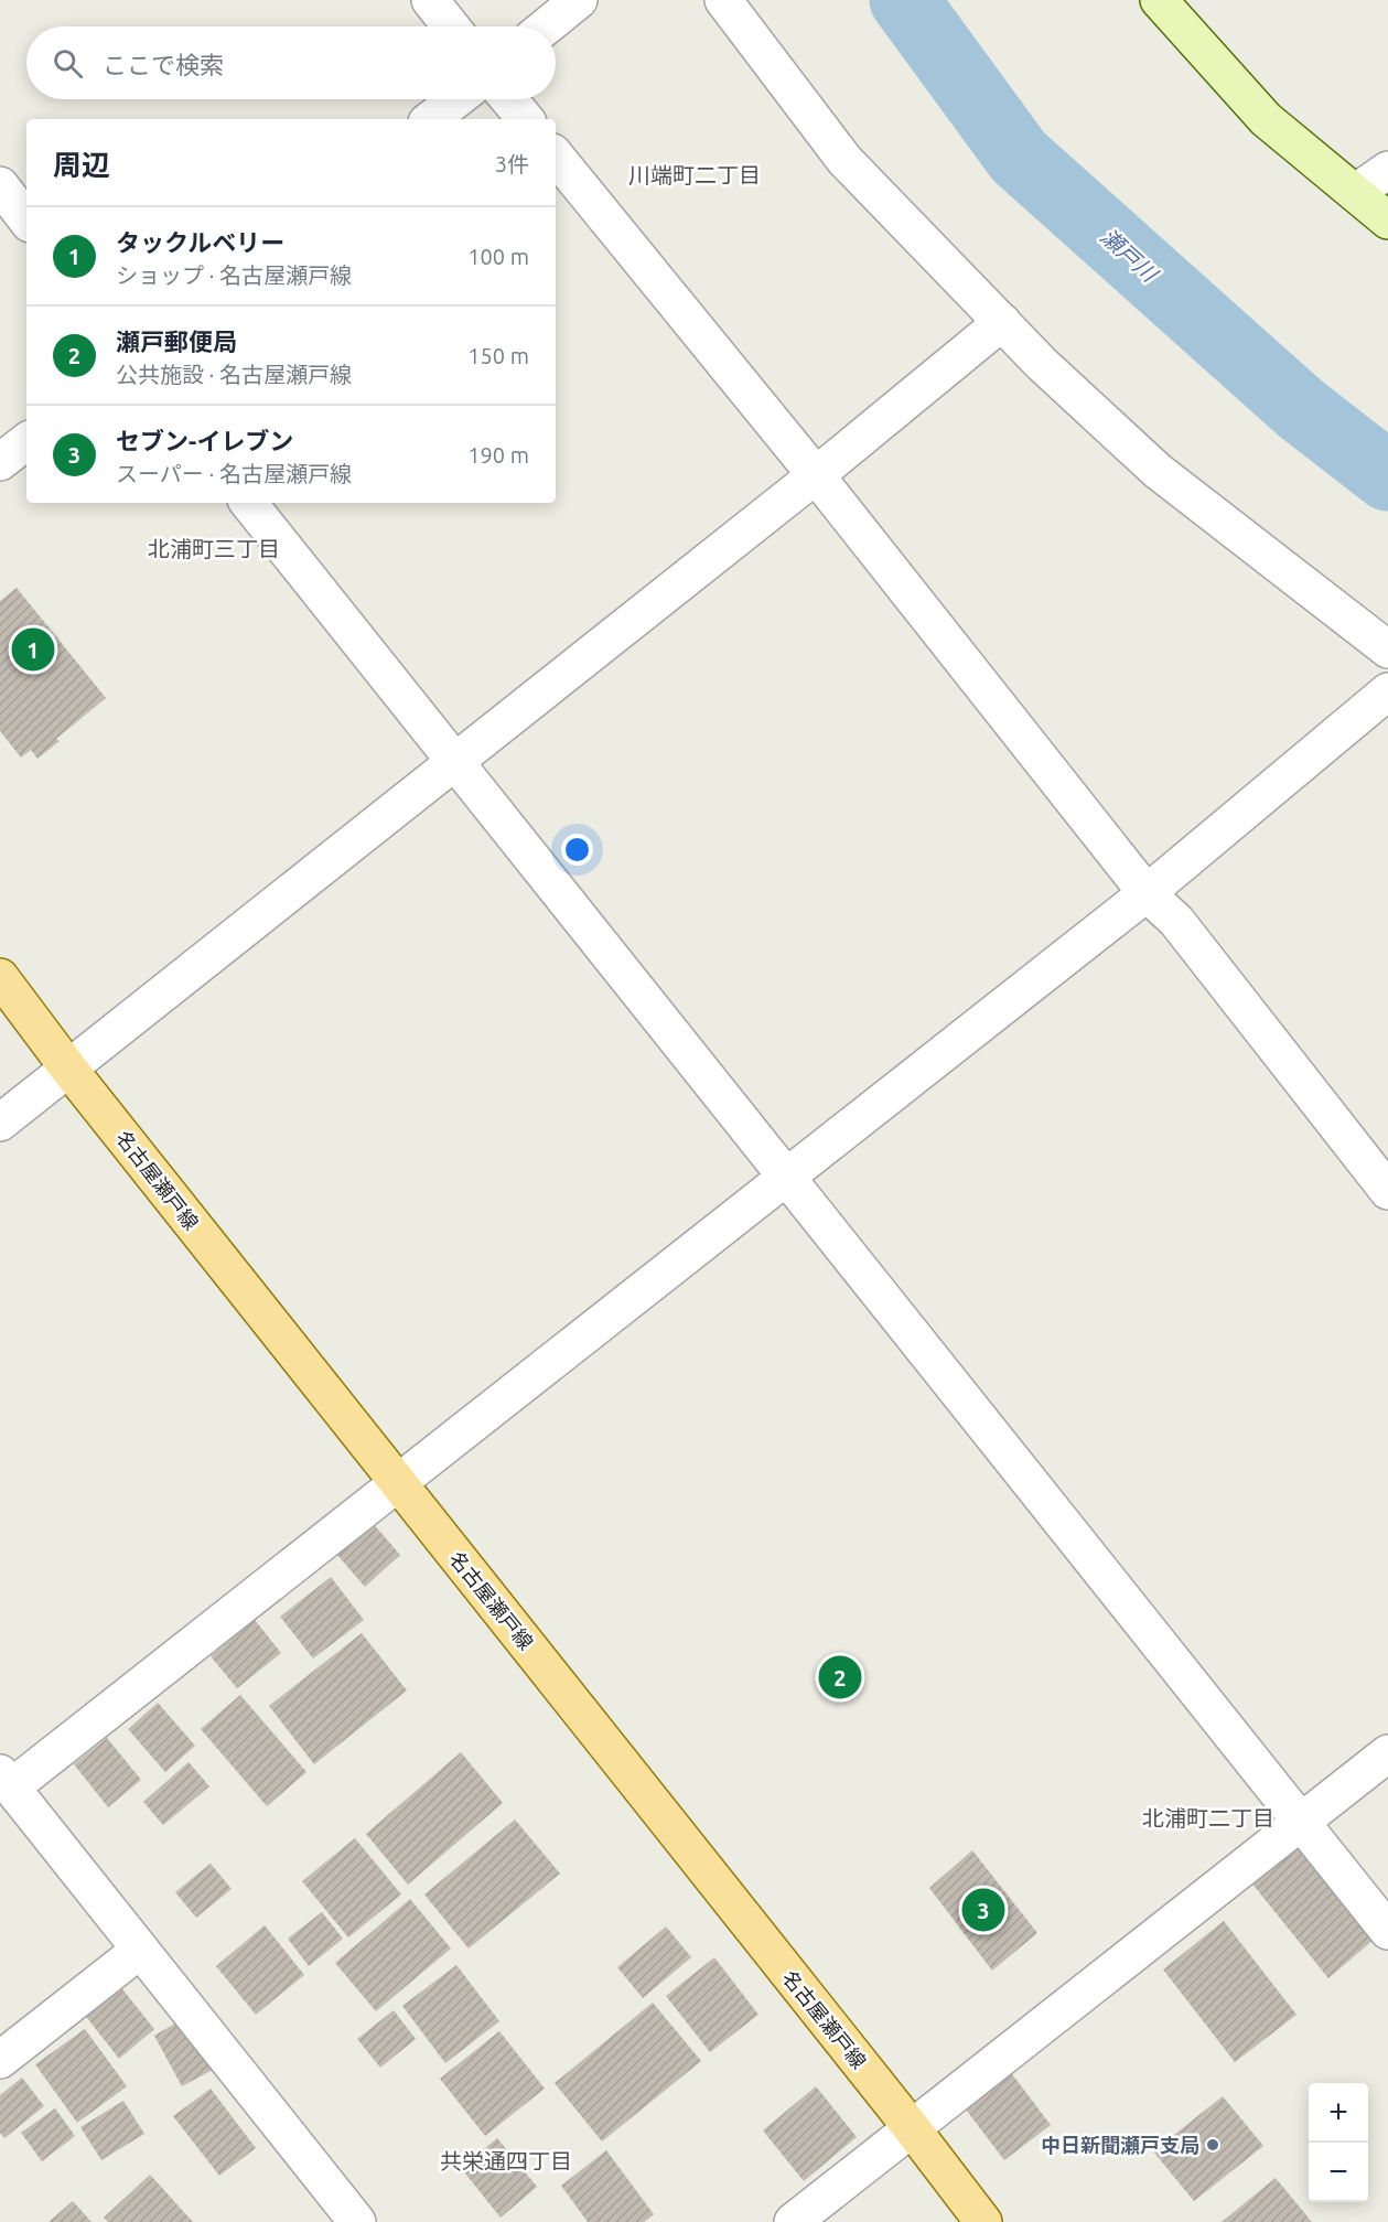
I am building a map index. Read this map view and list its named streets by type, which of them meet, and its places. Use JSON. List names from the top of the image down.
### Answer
{
  "streets": {
    "main road": ["名古屋瀬戸線"]
  },
  "districts": [
    "川端町二丁目",
    "北浦町三丁目",
    "北浦町二丁目",
    "共栄通四丁目"
  ],
  "water": ["瀬戸川"],
  "places": ["中日新聞瀬戸支局"],
  "page": {
    "search": "ここで検索",
    "heading": ["周辺", "3件"],
    "list": [
      {
        "mark": "1",
        "name": "タックルベリー",
        "note": "ショップ · 名古屋瀬戸線",
        "value": "100 m"
      },
      {
        "mark": "2",
        "name": "瀬戸郵便局",
        "note": "公共施設 · 名古屋瀬戸線",
        "value": "150 m"
      },
      {
        "mark": "3",
        "name": "セブン-イレブン",
        "note": "スーパー · 名古屋瀬戸線",
        "value": "190 m"
      }
    ],
    "pins": ["1", "2", "3"],
    "map_buttons": ["+", "−"]
  }
}
